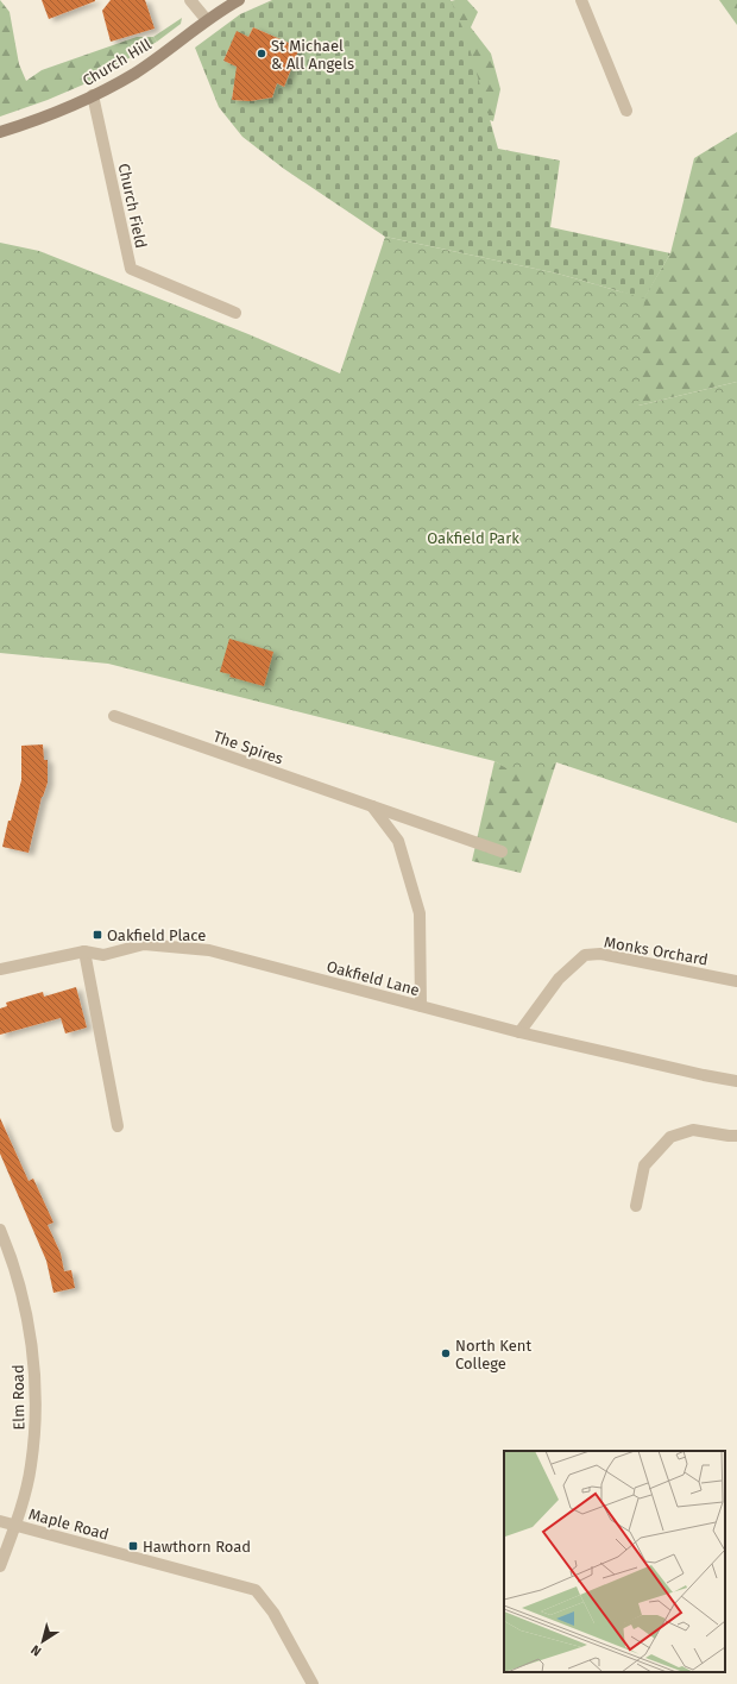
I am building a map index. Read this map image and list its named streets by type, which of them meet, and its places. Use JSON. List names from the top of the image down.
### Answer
{
  "streets": {
    "main road": ["Church Hill"],
    "street": [
      "Church Field",
      "The Spires",
      "Monks Orchard",
      "Oakfield Lane",
      "Elm Road",
      "Maple Road"
    ]
  },
  "crossings": [
    ["Church Hill", "Church Field"],
    ["Monks Orchard", "Oakfield Lane"],
    ["Elm Road", "Maple Road"]
  ],
  "parks": ["Oakfield Park"],
  "places": {
    "other": ["St Michael & All Angels", "North Kent College"],
    "transit": ["Oakfield Place", "Hawthorn Road"]
  },
  "north": "bottom left"
}
